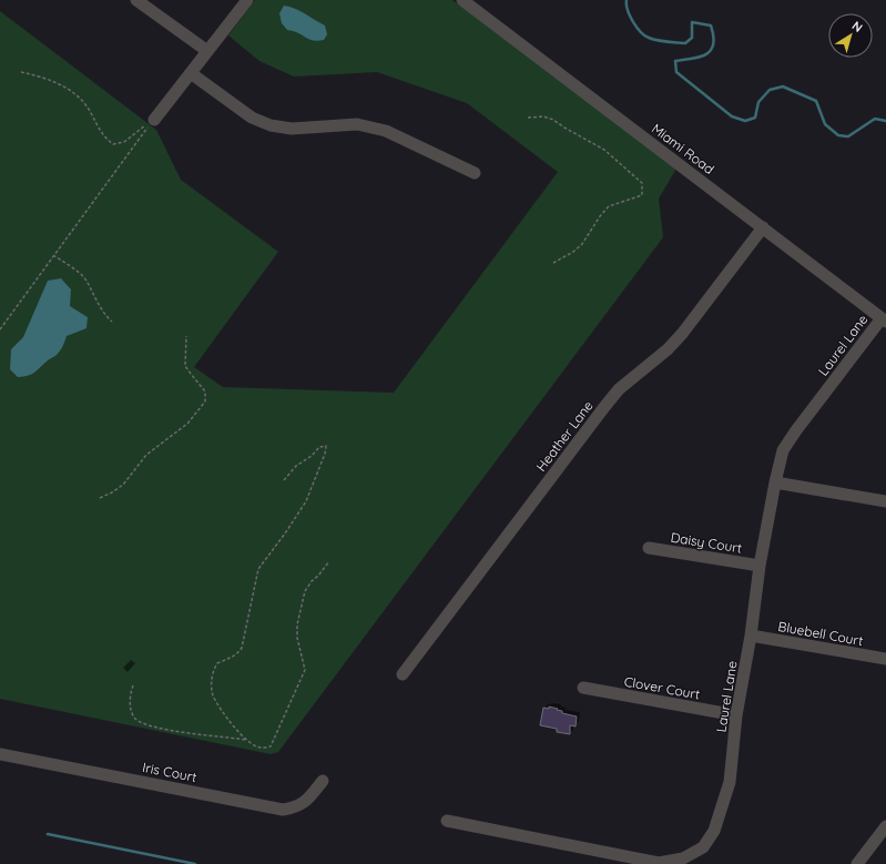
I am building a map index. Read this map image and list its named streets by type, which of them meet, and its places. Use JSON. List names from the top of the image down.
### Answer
{
  "streets": {
    "street": [
      "Miami Road",
      "Laurel Lane",
      "Heather Lane",
      "Daisy Court",
      "Bluebell Court",
      "Clover Court",
      "Iris Court"
    ]
  },
  "crossings": [
    ["Miami Road", "Laurel Lane"],
    ["Miami Road", "Heather Lane"],
    ["Laurel Lane", "Daisy Court"],
    ["Laurel Lane", "Bluebell Court"],
    ["Laurel Lane", "Clover Court"]
  ],
  "north": "top right"
}
